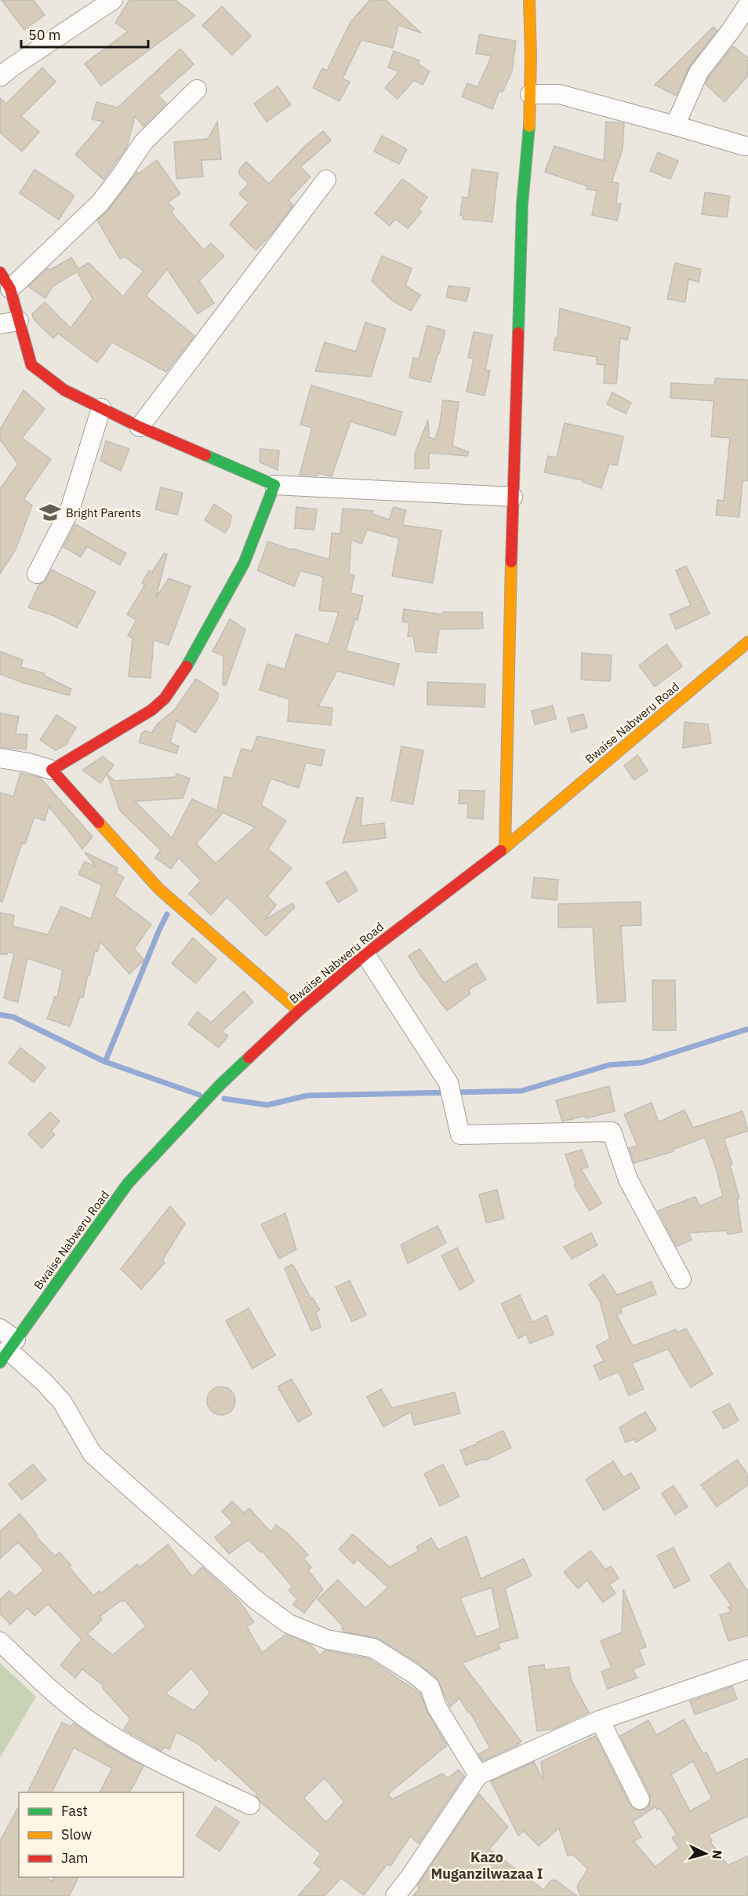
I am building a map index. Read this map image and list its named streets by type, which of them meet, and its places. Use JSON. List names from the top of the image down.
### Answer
{
  "streets": {
    "street": ["Bwaise Nabweru Road"]
  },
  "districts": ["Kazo Muganzilwazaa I"],
  "places": {
    "school or university": ["Bright Parents"]
  },
  "legend": ["Fast", "Slow", "Jam"],
  "scale_bar": "50 m",
  "north": "right"
}
